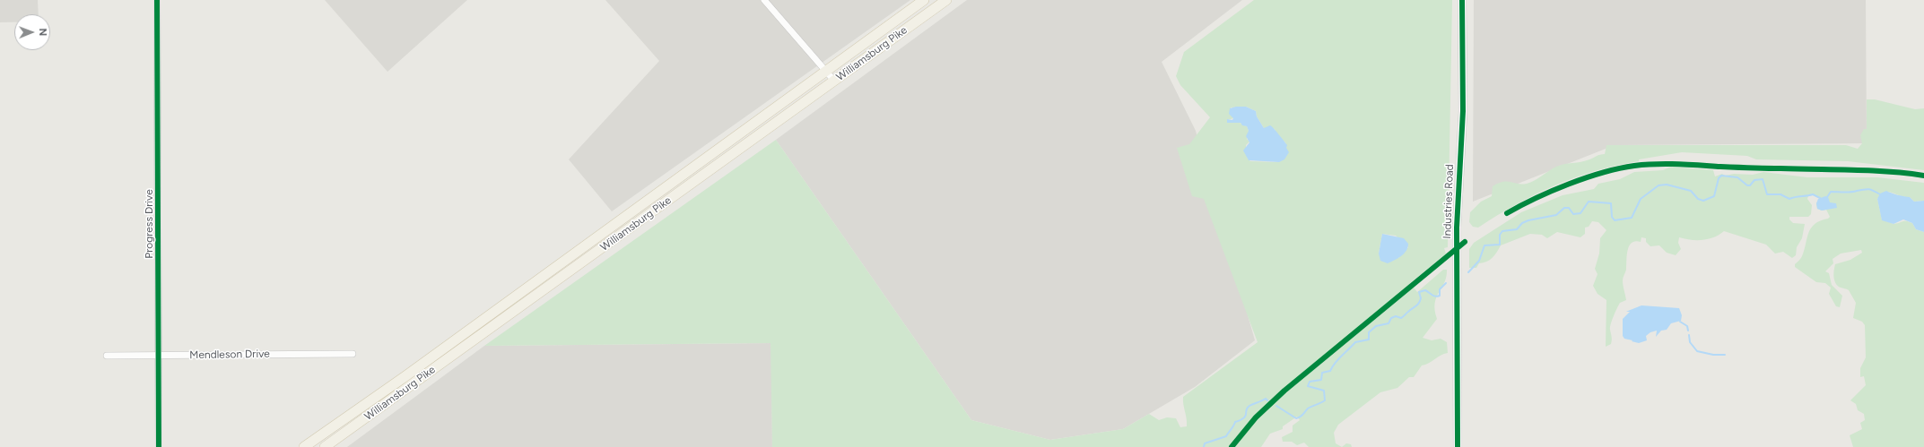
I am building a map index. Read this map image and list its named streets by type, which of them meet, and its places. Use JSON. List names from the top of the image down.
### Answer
{
  "streets": {
    "main road": ["Williamsburg Pike"],
    "street": ["Industries Road", "Progress Drive", "Mendleson Drive"]
  },
  "crossings": [
    ["Progress Drive", "Mendleson Drive"]
  ],
  "north": "right"
}
